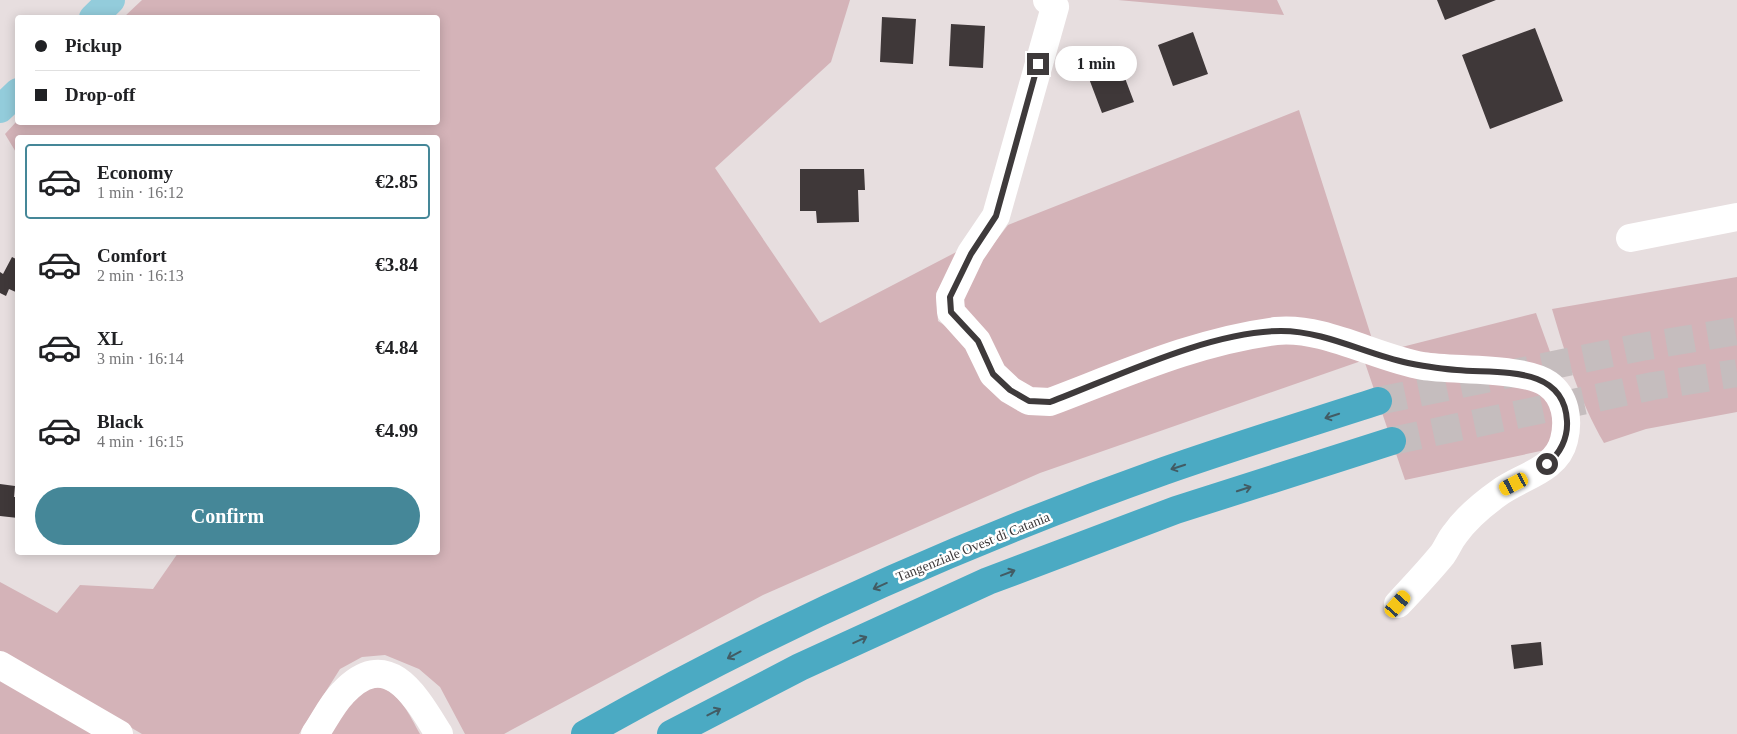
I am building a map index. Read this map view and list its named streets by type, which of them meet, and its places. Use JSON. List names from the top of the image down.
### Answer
{
  "streets": {
    "highway": ["Tangenziale Ovest di Catania"]
  },
  "page": {
    "banner": ["Pickup", "Drop-off"],
    "bubble": "1 min",
    "list": [
      {
        "name": "Economy",
        "note": "1 min · 16:12",
        "value": "€2.85"
      },
      {
        "name": "Comfort",
        "note": "2 min · 16:13",
        "value": "€3.84"
      },
      {
        "name": "XL",
        "note": "3 min · 16:14",
        "value": "€4.84"
      },
      {
        "name": "Black",
        "note": "4 min · 16:15",
        "value": "€4.99"
      }
    ],
    "buttons": "Confirm"
  }
}
